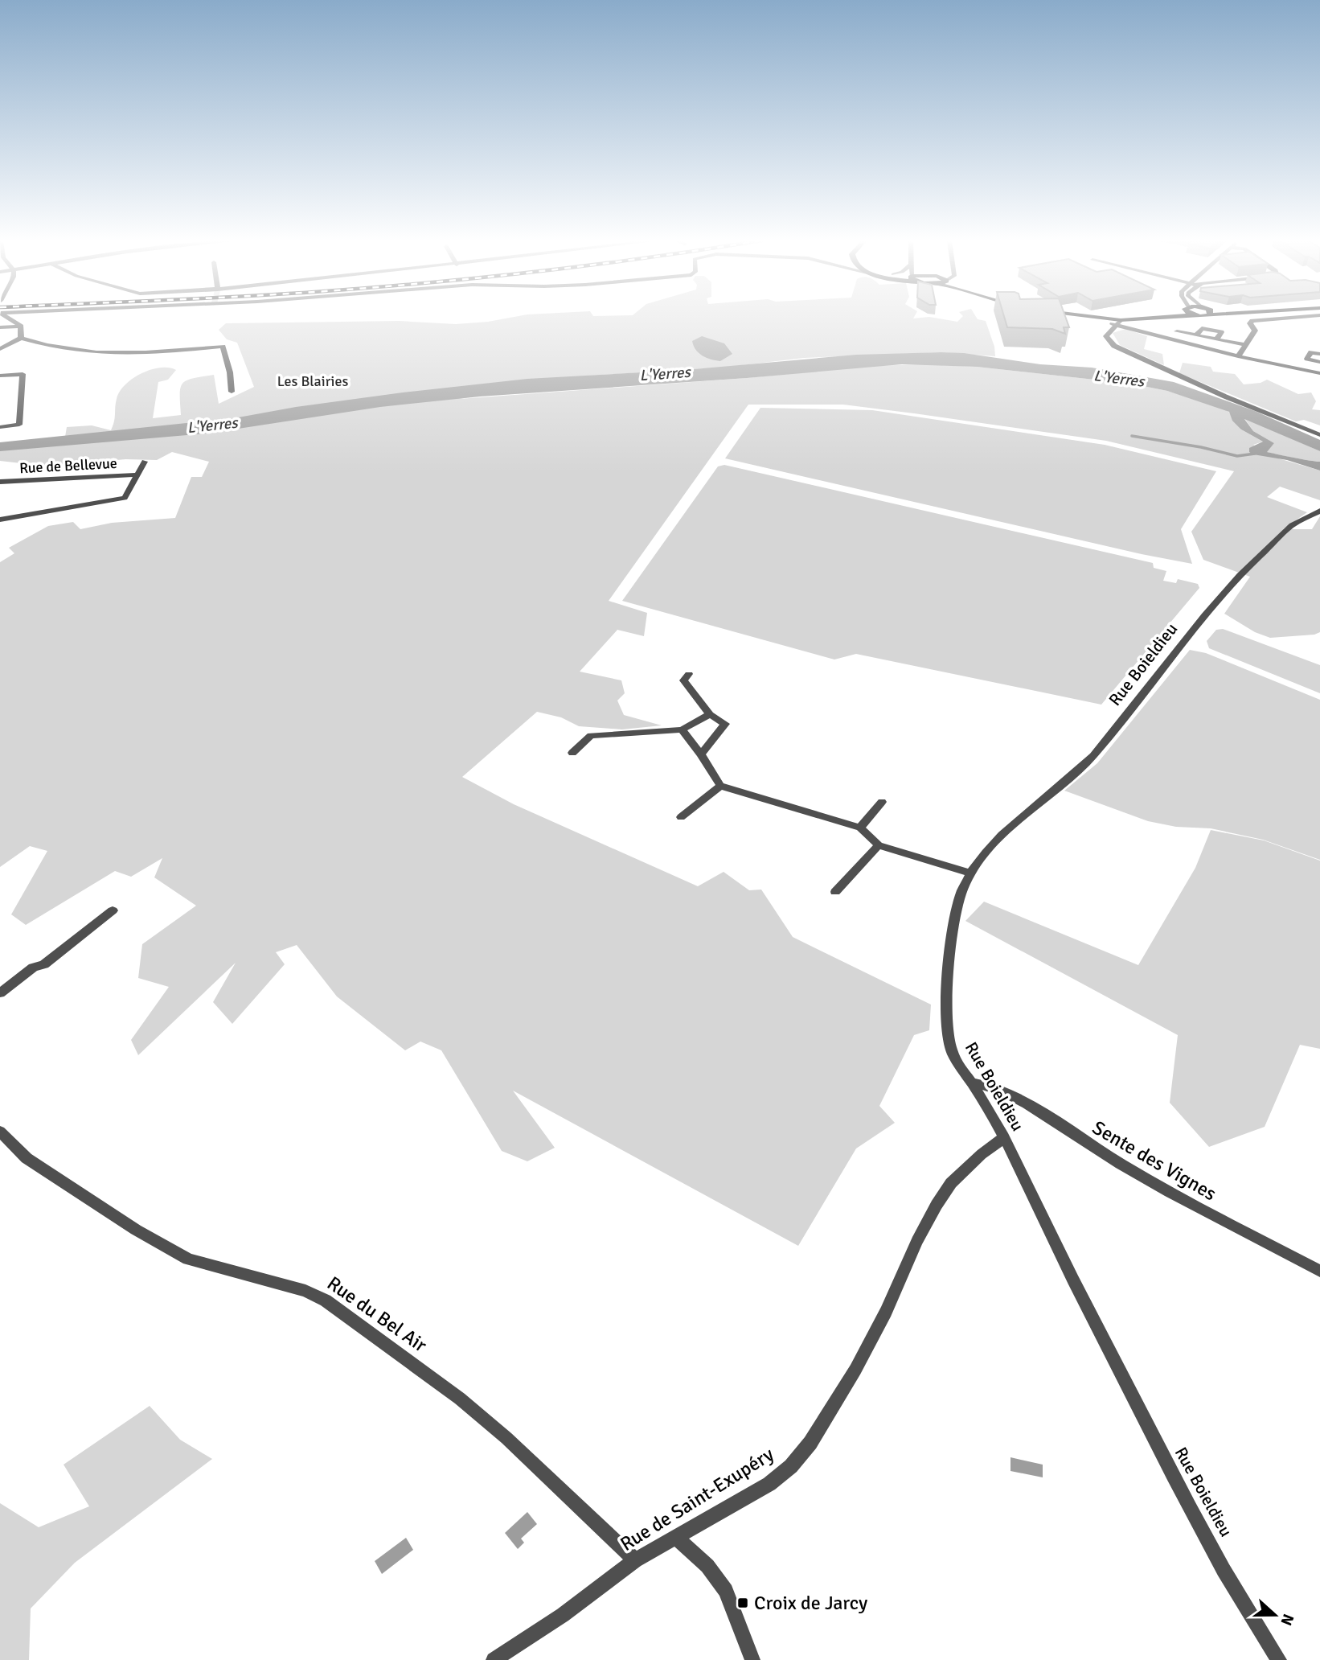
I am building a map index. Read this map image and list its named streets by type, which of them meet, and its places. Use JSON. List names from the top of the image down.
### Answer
{
  "streets": {
    "street": [
      "Rue de Bellevue",
      "Rue Boieldieu",
      "Sente des Vignes",
      "Rue du Bel Air",
      "Rue de Saint-Exupéry"
    ]
  },
  "crossings": [
    ["Rue Boieldieu", "Sente des Vignes"],
    ["Rue Boieldieu", "Rue de Saint-Exupéry"],
    ["Rue du Bel Air", "Rue de Saint-Exupéry"]
  ],
  "water": ["L'Yerres"],
  "parks": ["Les Blairies"],
  "places": {
    "transit": ["Croix de Jarcy"]
  },
  "north": "right"
}
